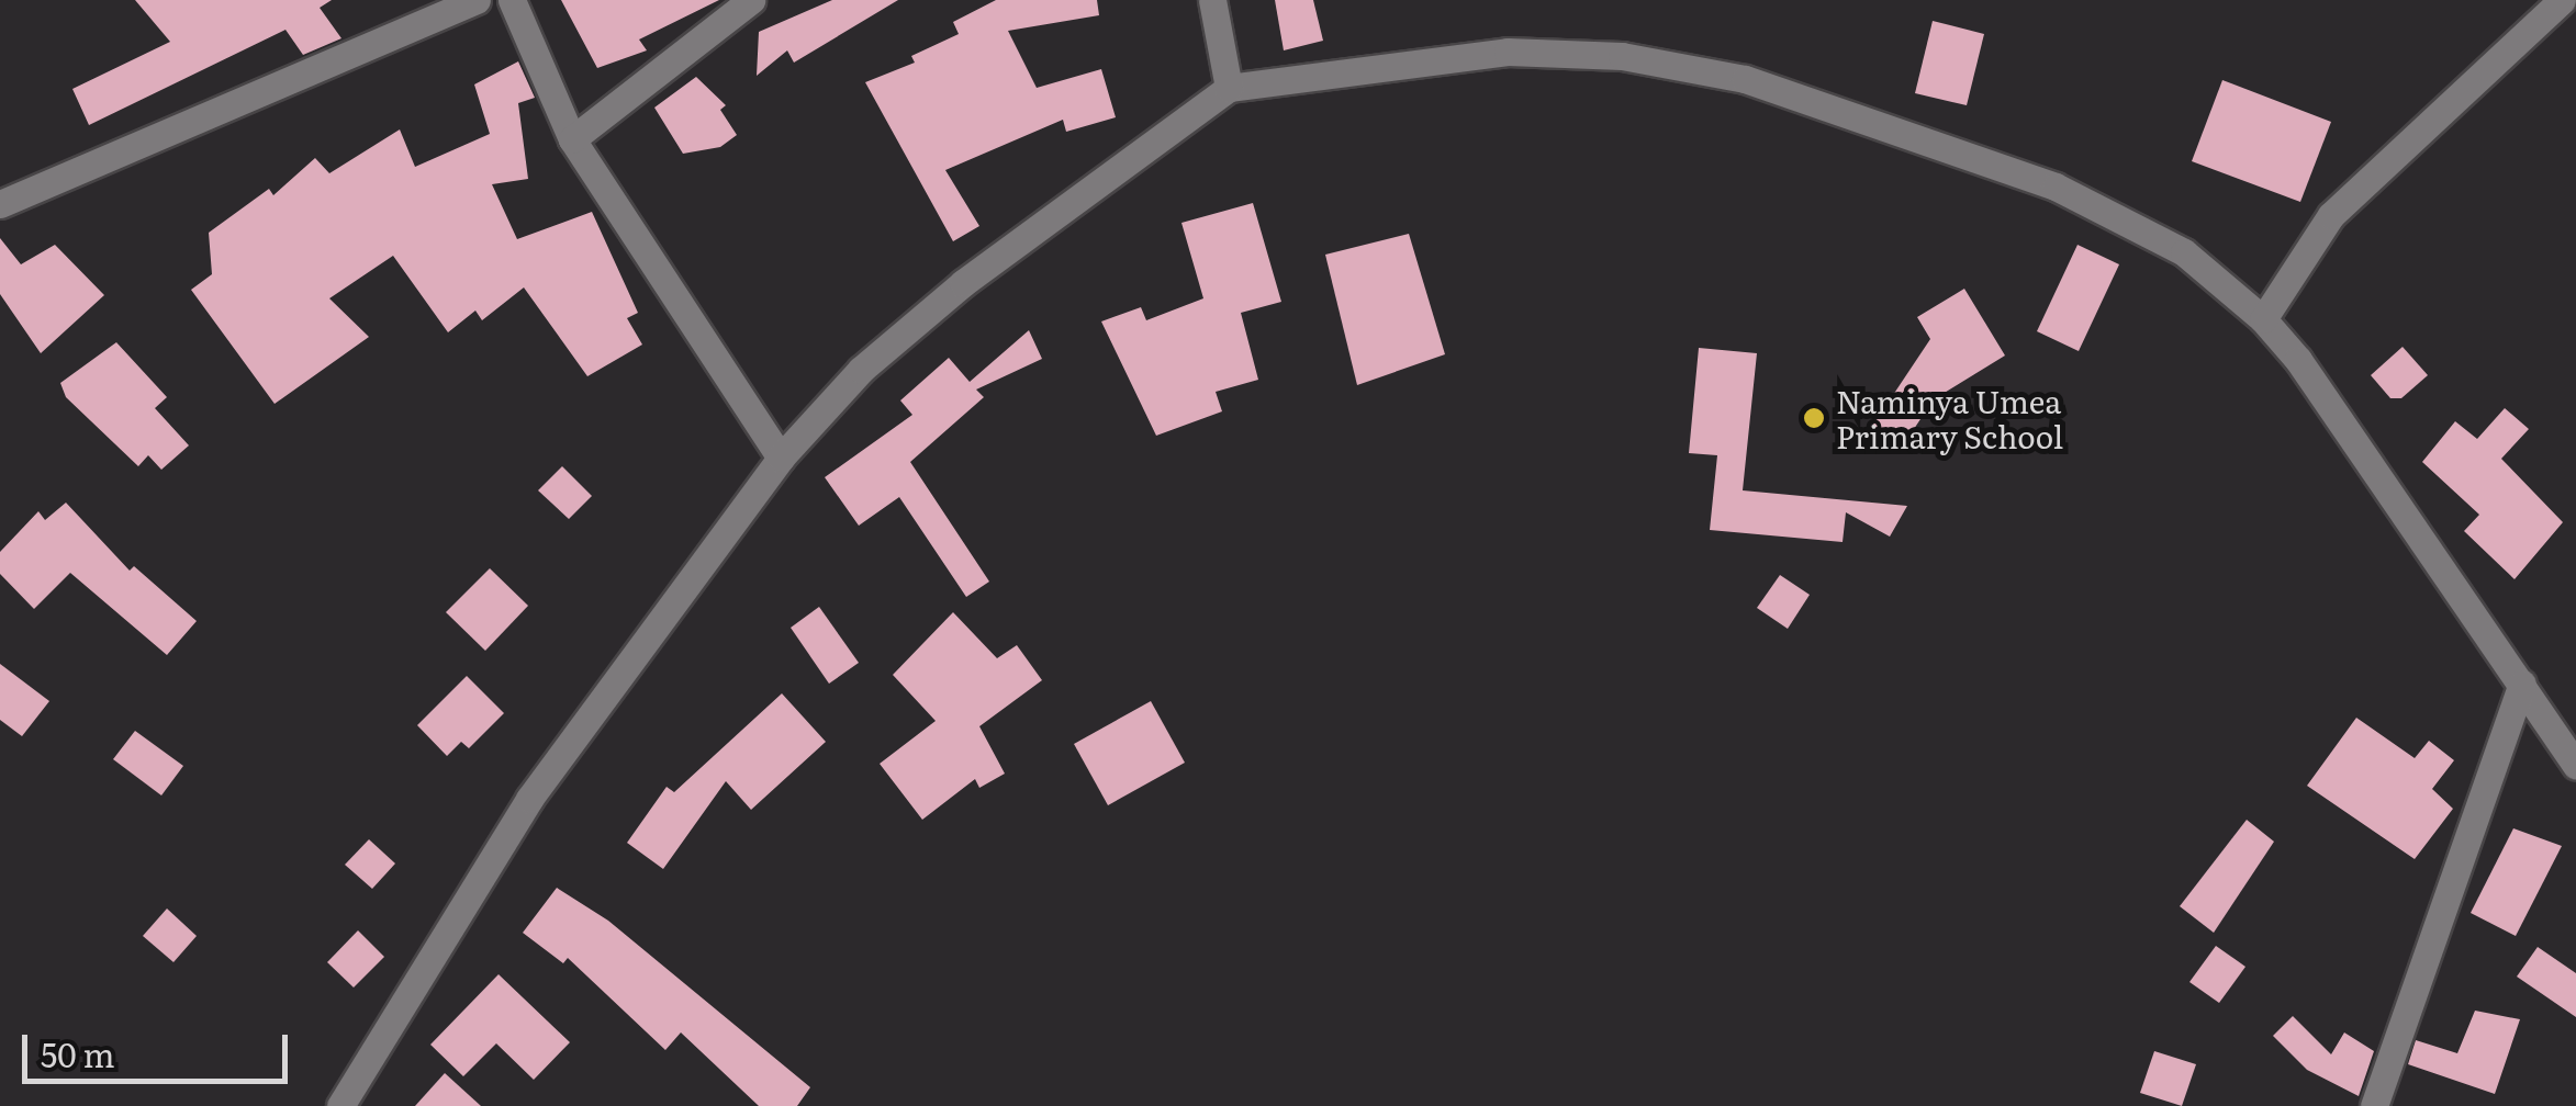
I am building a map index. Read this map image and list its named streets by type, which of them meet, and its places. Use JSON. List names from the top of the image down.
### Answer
{
  "places": ["Naminya Umea Primary School"],
  "scale_bar": "50 m"
}
